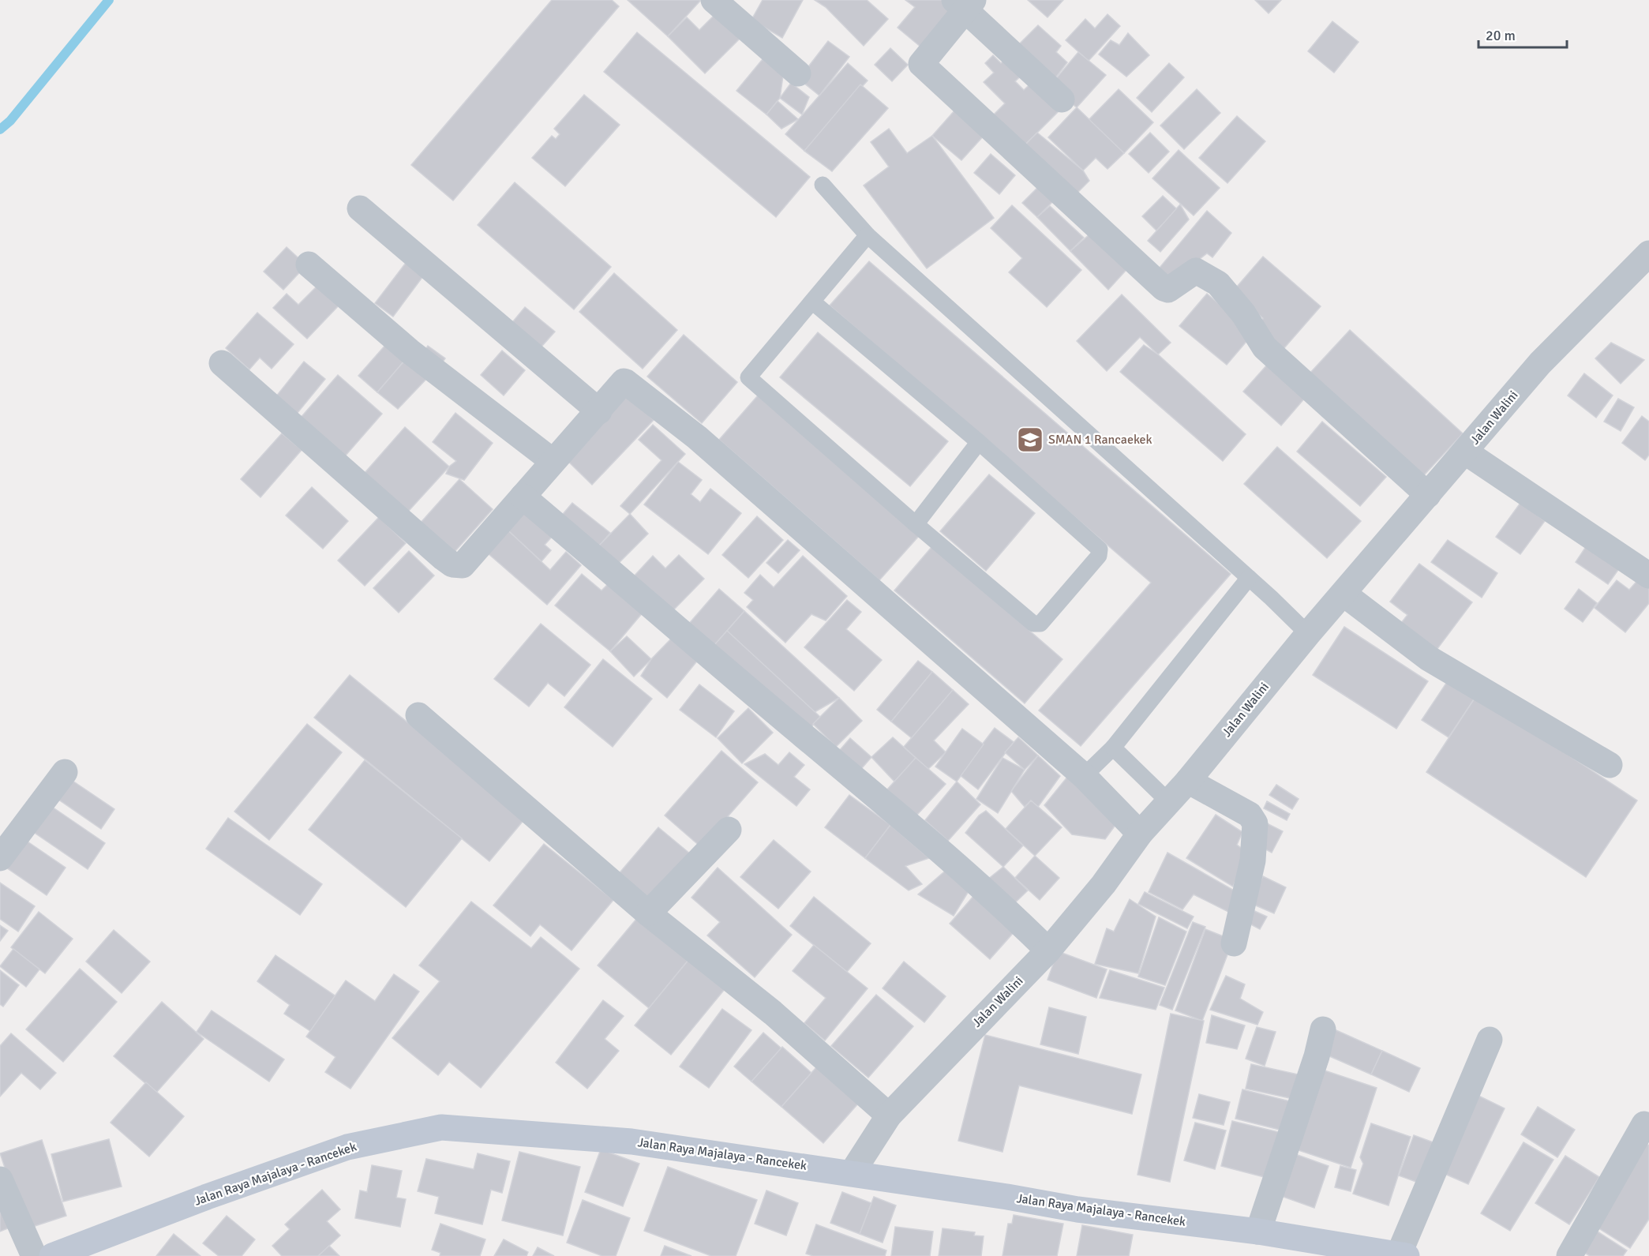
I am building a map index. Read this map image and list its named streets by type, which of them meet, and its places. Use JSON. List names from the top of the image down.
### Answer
{
  "streets": {
    "main road": ["Jalan Raya Majalaya - Rancekek"],
    "street": ["Jalan Walini"]
  },
  "crossings": [
    ["Jalan Walini", "Jalan Raya Majalaya - Rancekek"]
  ],
  "places": {
    "school or university": ["SMAN 1 Rancaekek"]
  },
  "scale_bar": "20 m"
}
